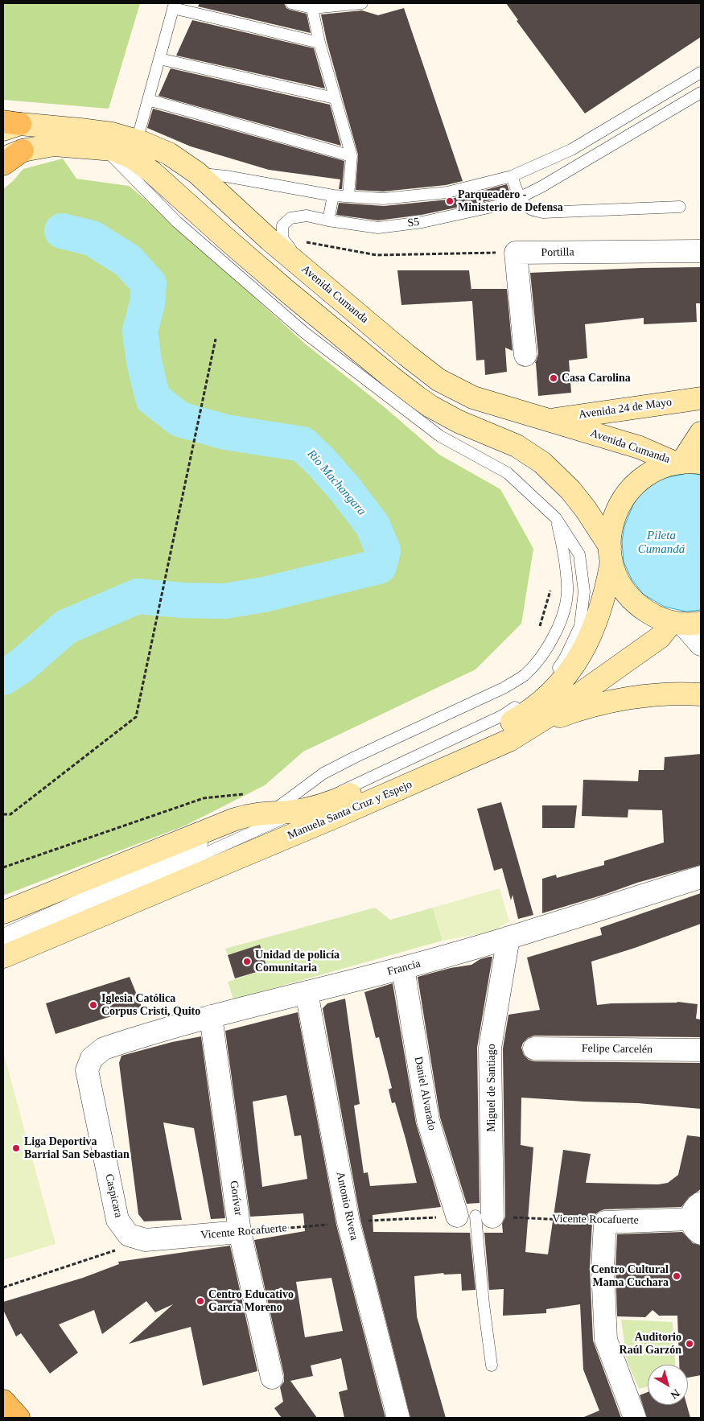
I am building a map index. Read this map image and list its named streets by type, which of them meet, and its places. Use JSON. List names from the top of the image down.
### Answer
{
  "streets": {
    "main road": ["Avenida Cumanda", "Avenida 24 de Mayo", "Manuela Santa Cruz y Espejo"],
    "street": [
      "Portilla",
      "Francia",
      "Felipe Carcelén",
      "Miguel de Santiago",
      "Daniel Alvarado",
      "Caspicara",
      "Gorívar",
      "Antonio Rivera",
      "Vicente Rocafuerte"
    ],
    "lane": ["S5"]
  },
  "crossings": [
    ["Avenida Cumanda", "Avenida 24 de Mayo"],
    ["Avenida Cumanda", "Manuela Santa Cruz y Espejo"],
    ["Francia", "Miguel de Santiago"],
    ["Francia", "Daniel Alvarado"],
    ["Francia", "Caspicara"],
    ["Francia", "Gorívar"],
    ["Francia", "Antonio Rivera"],
    ["Miguel de Santiago", "Daniel Alvarado"],
    ["Miguel de Santiago", "Vicente Rocafuerte"],
    ["Daniel Alvarado", "Vicente Rocafuerte"],
    ["Caspicara", "Vicente Rocafuerte"],
    ["Gorívar", "Vicente Rocafuerte"],
    ["Antonio Rivera", "Vicente Rocafuerte"]
  ],
  "water": ["Rio Machangara", "Pileta Cumandá"],
  "places": [
    "Parqueadero - Ministerio de Defensa",
    "Casa Carolina",
    "Unidad de policía Comunitaria",
    "Iglesia Católica Corpus Cristi, Quito",
    "Liga Deportiva Barrial San Sebastian",
    "Centro Cultural Mama Cuchara",
    "Centro Educativo García Moreno",
    "Auditorio Raúl Garzón"
  ],
  "north": "bottom right"
}
